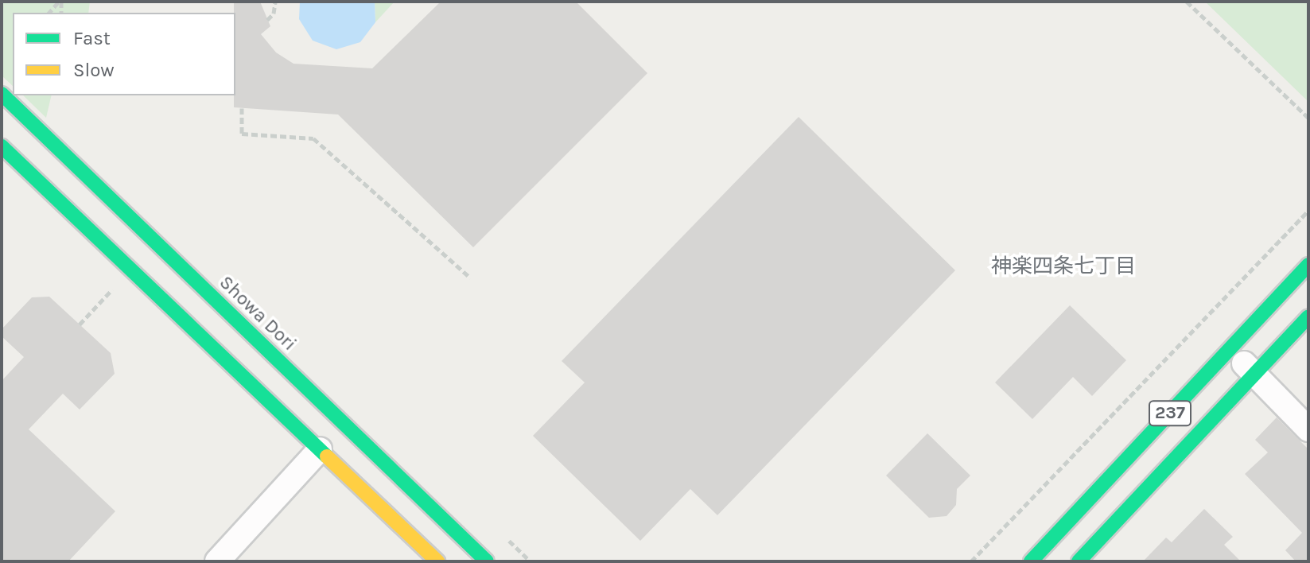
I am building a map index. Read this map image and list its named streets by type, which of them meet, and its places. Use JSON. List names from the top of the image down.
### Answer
{
  "streets": {
    "main road": ["Showa Dori", "237"]
  },
  "districts": ["神楽四条七丁目"],
  "legend": ["Fast", "Slow"]
}
